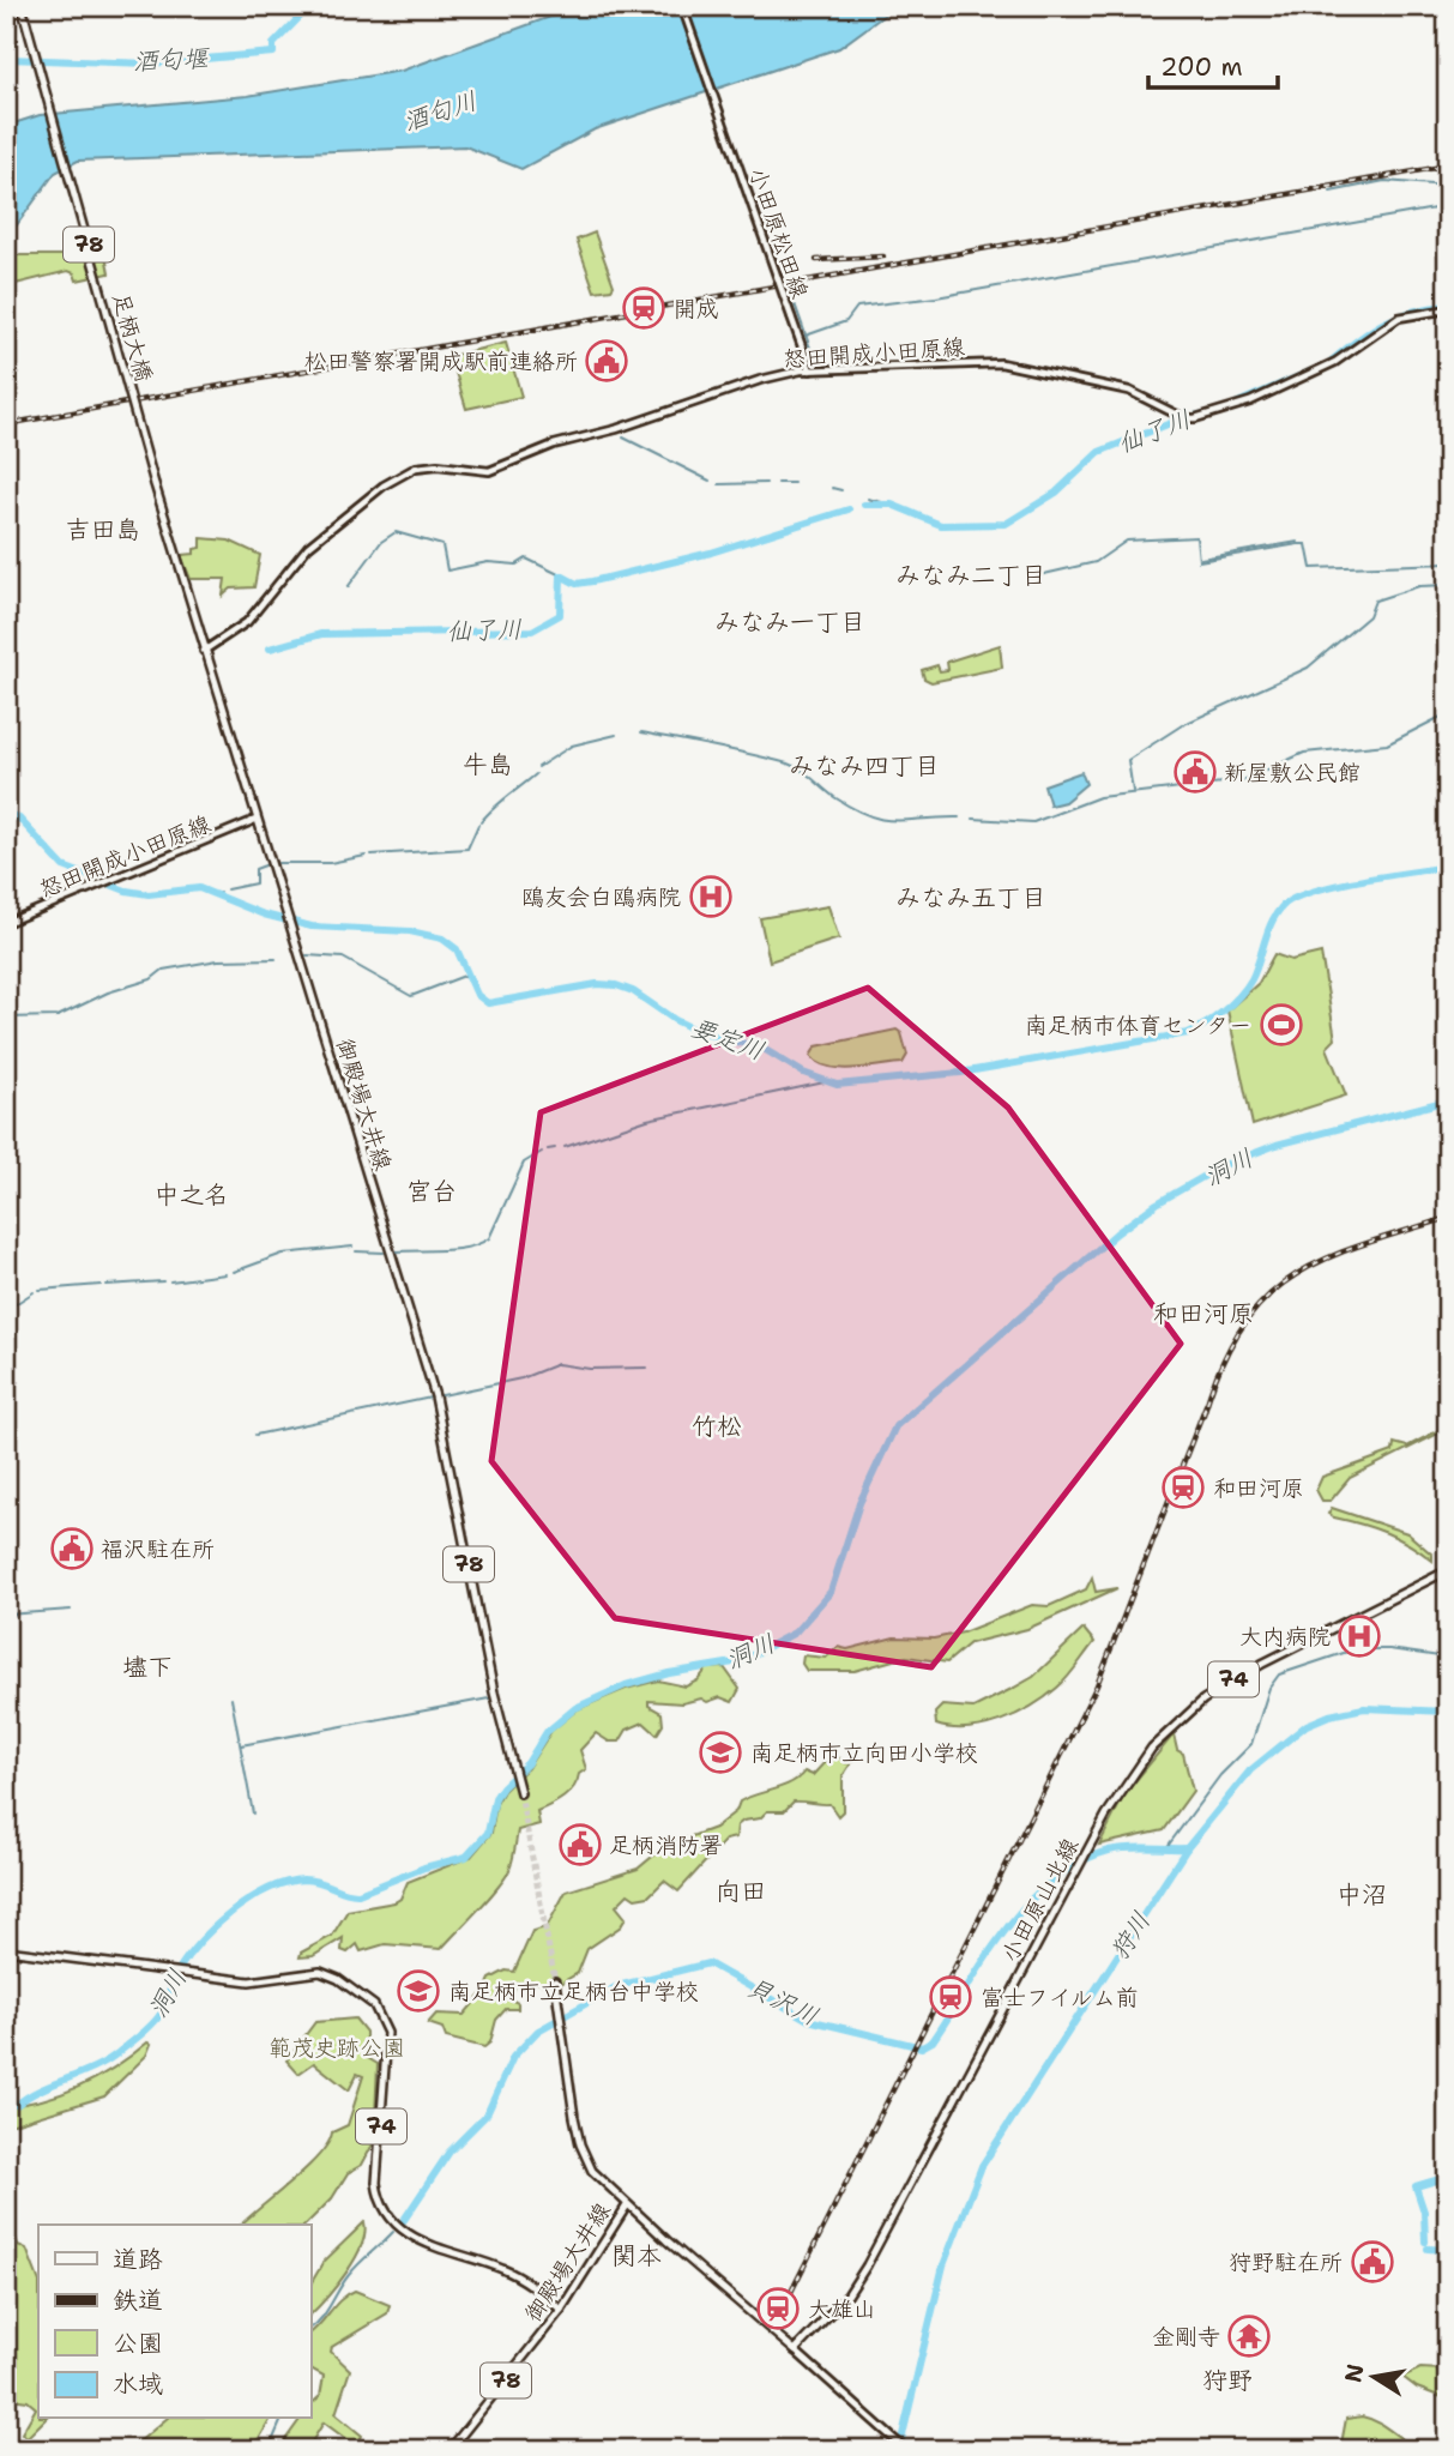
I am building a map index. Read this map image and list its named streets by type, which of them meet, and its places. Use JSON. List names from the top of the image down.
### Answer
{
  "streets": {
    "main road": [
      "小田原松田線",
      "78",
      "足柄大橋",
      "怒田開成小田原線",
      "御殿場大井線",
      "74",
      "小田原山北線"
    ]
  },
  "crossings": [
    ["小田原松田線", "怒田開成小田原線"],
    ["足柄大橋", "御殿場大井線"],
    ["怒田開成小田原線", "御殿場大井線"],
    ["御殿場大井線", "74"]
  ],
  "districts": [
    "吉田島",
    "みなみ二丁目",
    "みなみ一丁目",
    "牛島",
    "みなみ四丁目",
    "みなみ五丁目",
    "宮台",
    "中之名",
    "和田河原",
    "竹松",
    "壗下",
    "向田",
    "中沼",
    "関本",
    "狩野"
  ],
  "water": [
    "酒匂堰",
    "酒匂川",
    "仙了川",
    "要定川",
    "洞川",
    "狩川",
    "貝沢川"
  ],
  "parks": ["範茂史跡公園"],
  "places": {
    "station": [
      "開成",
      "和田河原",
      "富士フイルム前",
      "大雄山"
    ],
    "public building": [
      "松田警察署開成駅前連絡所",
      "新屋敷公民館",
      "福沢駐在所",
      "足柄消防署",
      "狩野駐在所"
    ],
    "hospital": ["鴎友会白鴎病院", "大内病院"],
    "sports": ["南足柄市体育センター"],
    "school or university": ["南足柄市立向田小学校", "南足柄市立足柄台中学校"],
    "temple": ["金剛寺"]
  },
  "legend": [
    "道路",
    "鉄道",
    "公園",
    "水域"
  ],
  "scale_bar": "200 m",
  "north": "left"
}
